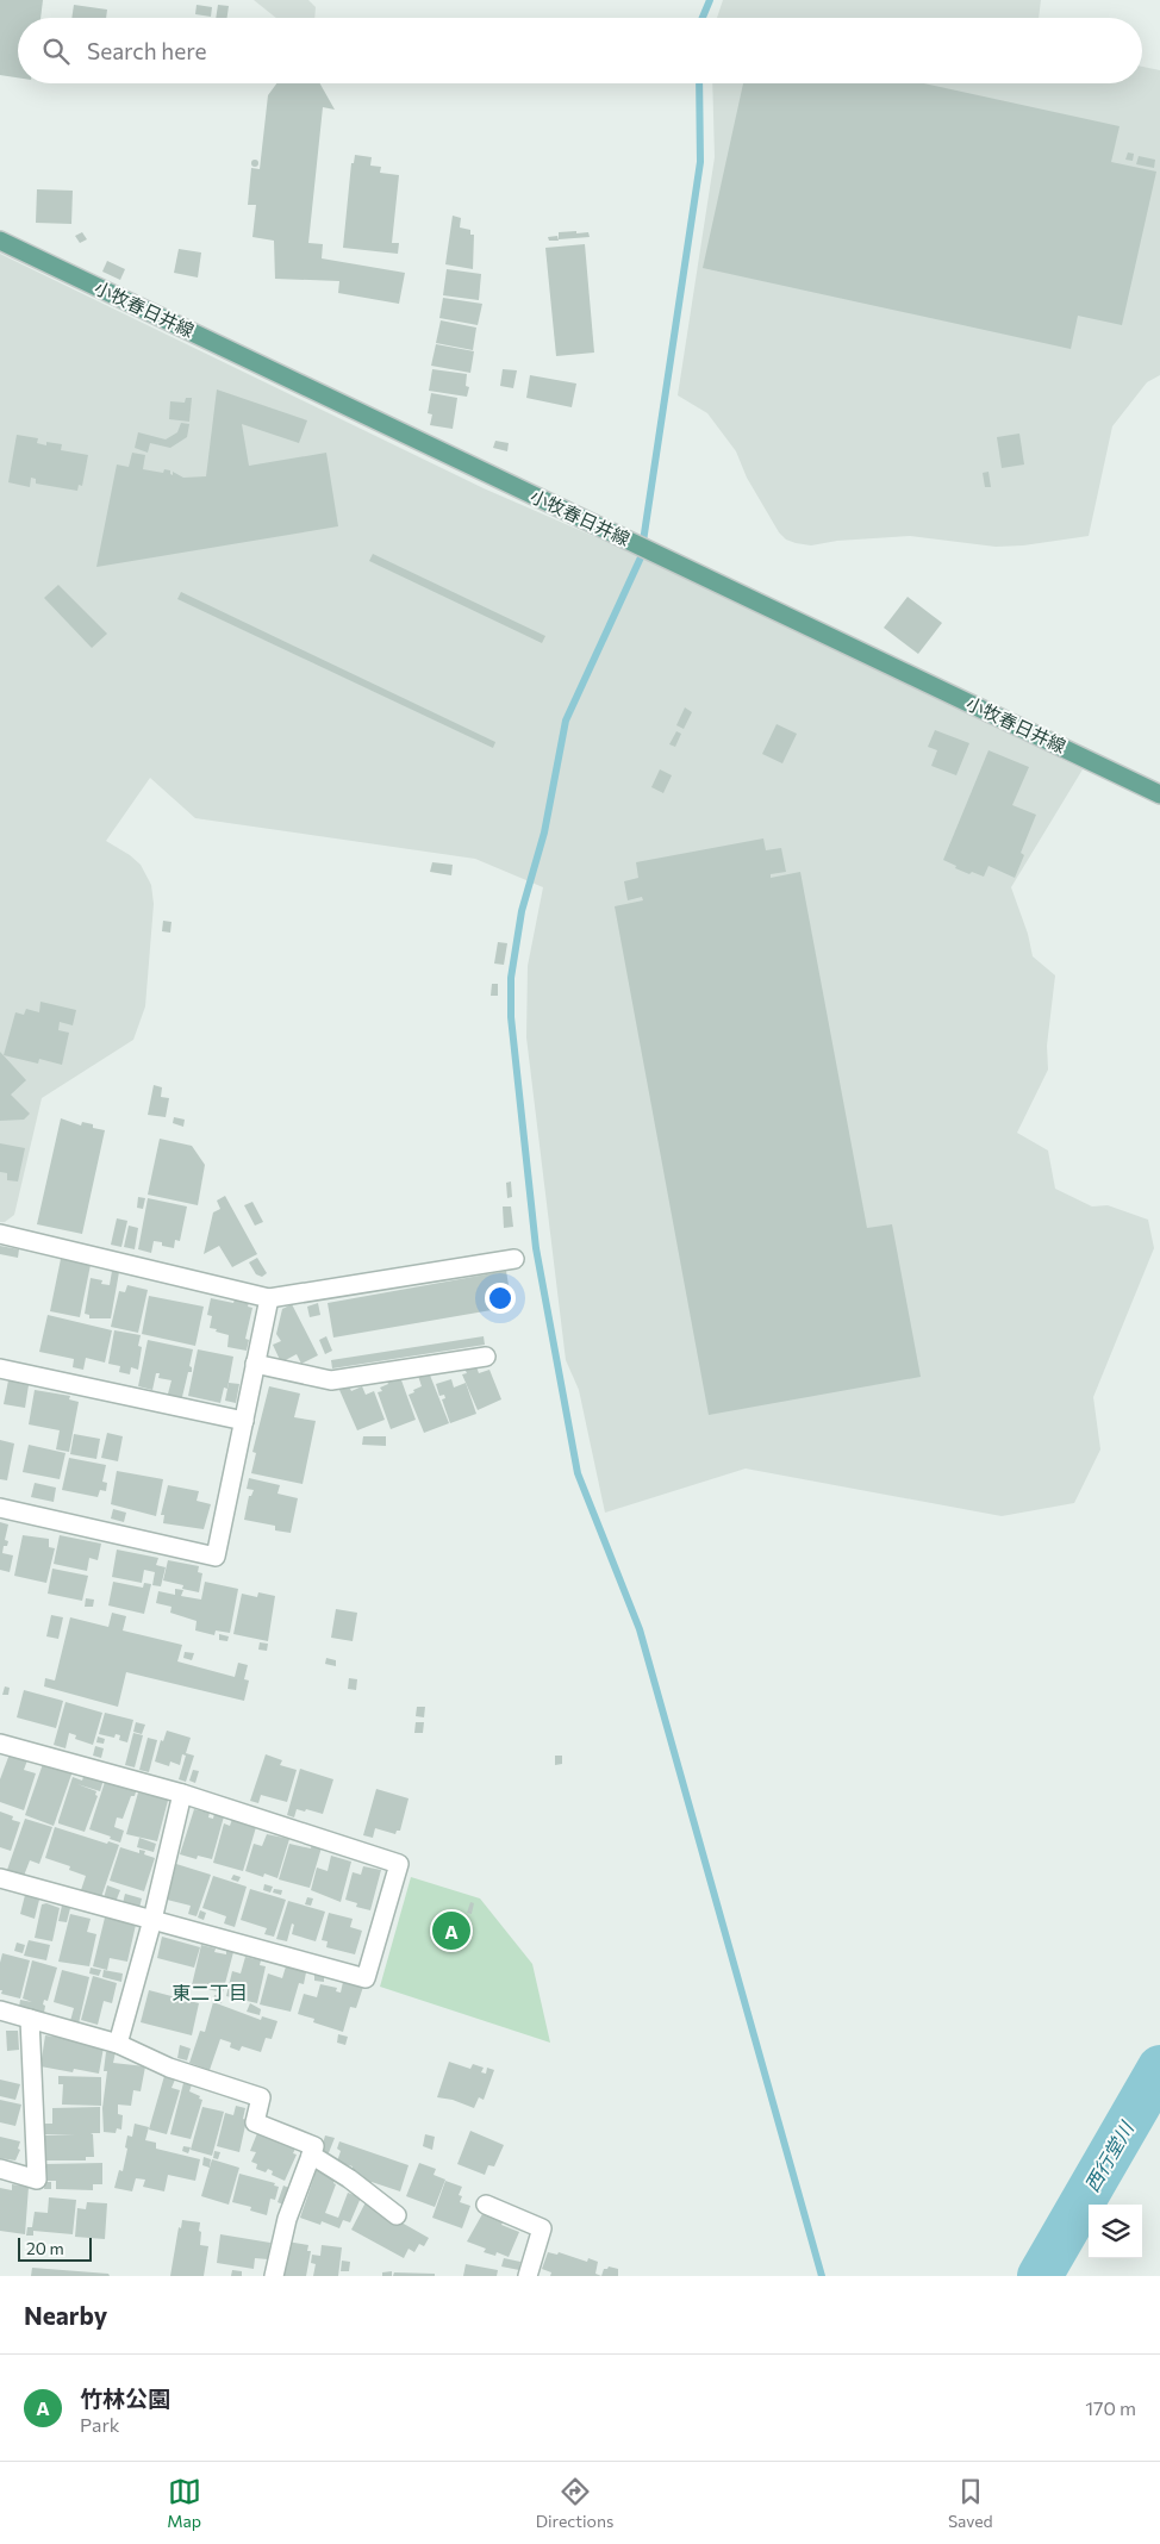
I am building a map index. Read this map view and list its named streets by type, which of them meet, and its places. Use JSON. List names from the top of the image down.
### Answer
{
  "streets": {
    "main road": ["小牧春日井線"]
  },
  "districts": ["東二丁目"],
  "water": ["西行堂川"],
  "scale_bar": "20 m",
  "page": {
    "search": "Search here",
    "pins": "A",
    "scale": "20 m",
    "heading": "Nearby",
    "list": [
      {
        "mark": "A",
        "name": "竹林公園",
        "note": "Park",
        "value": "170 m"
      }
    ],
    "nav": ["Map", "Directions", "Saved"]
  }
}
